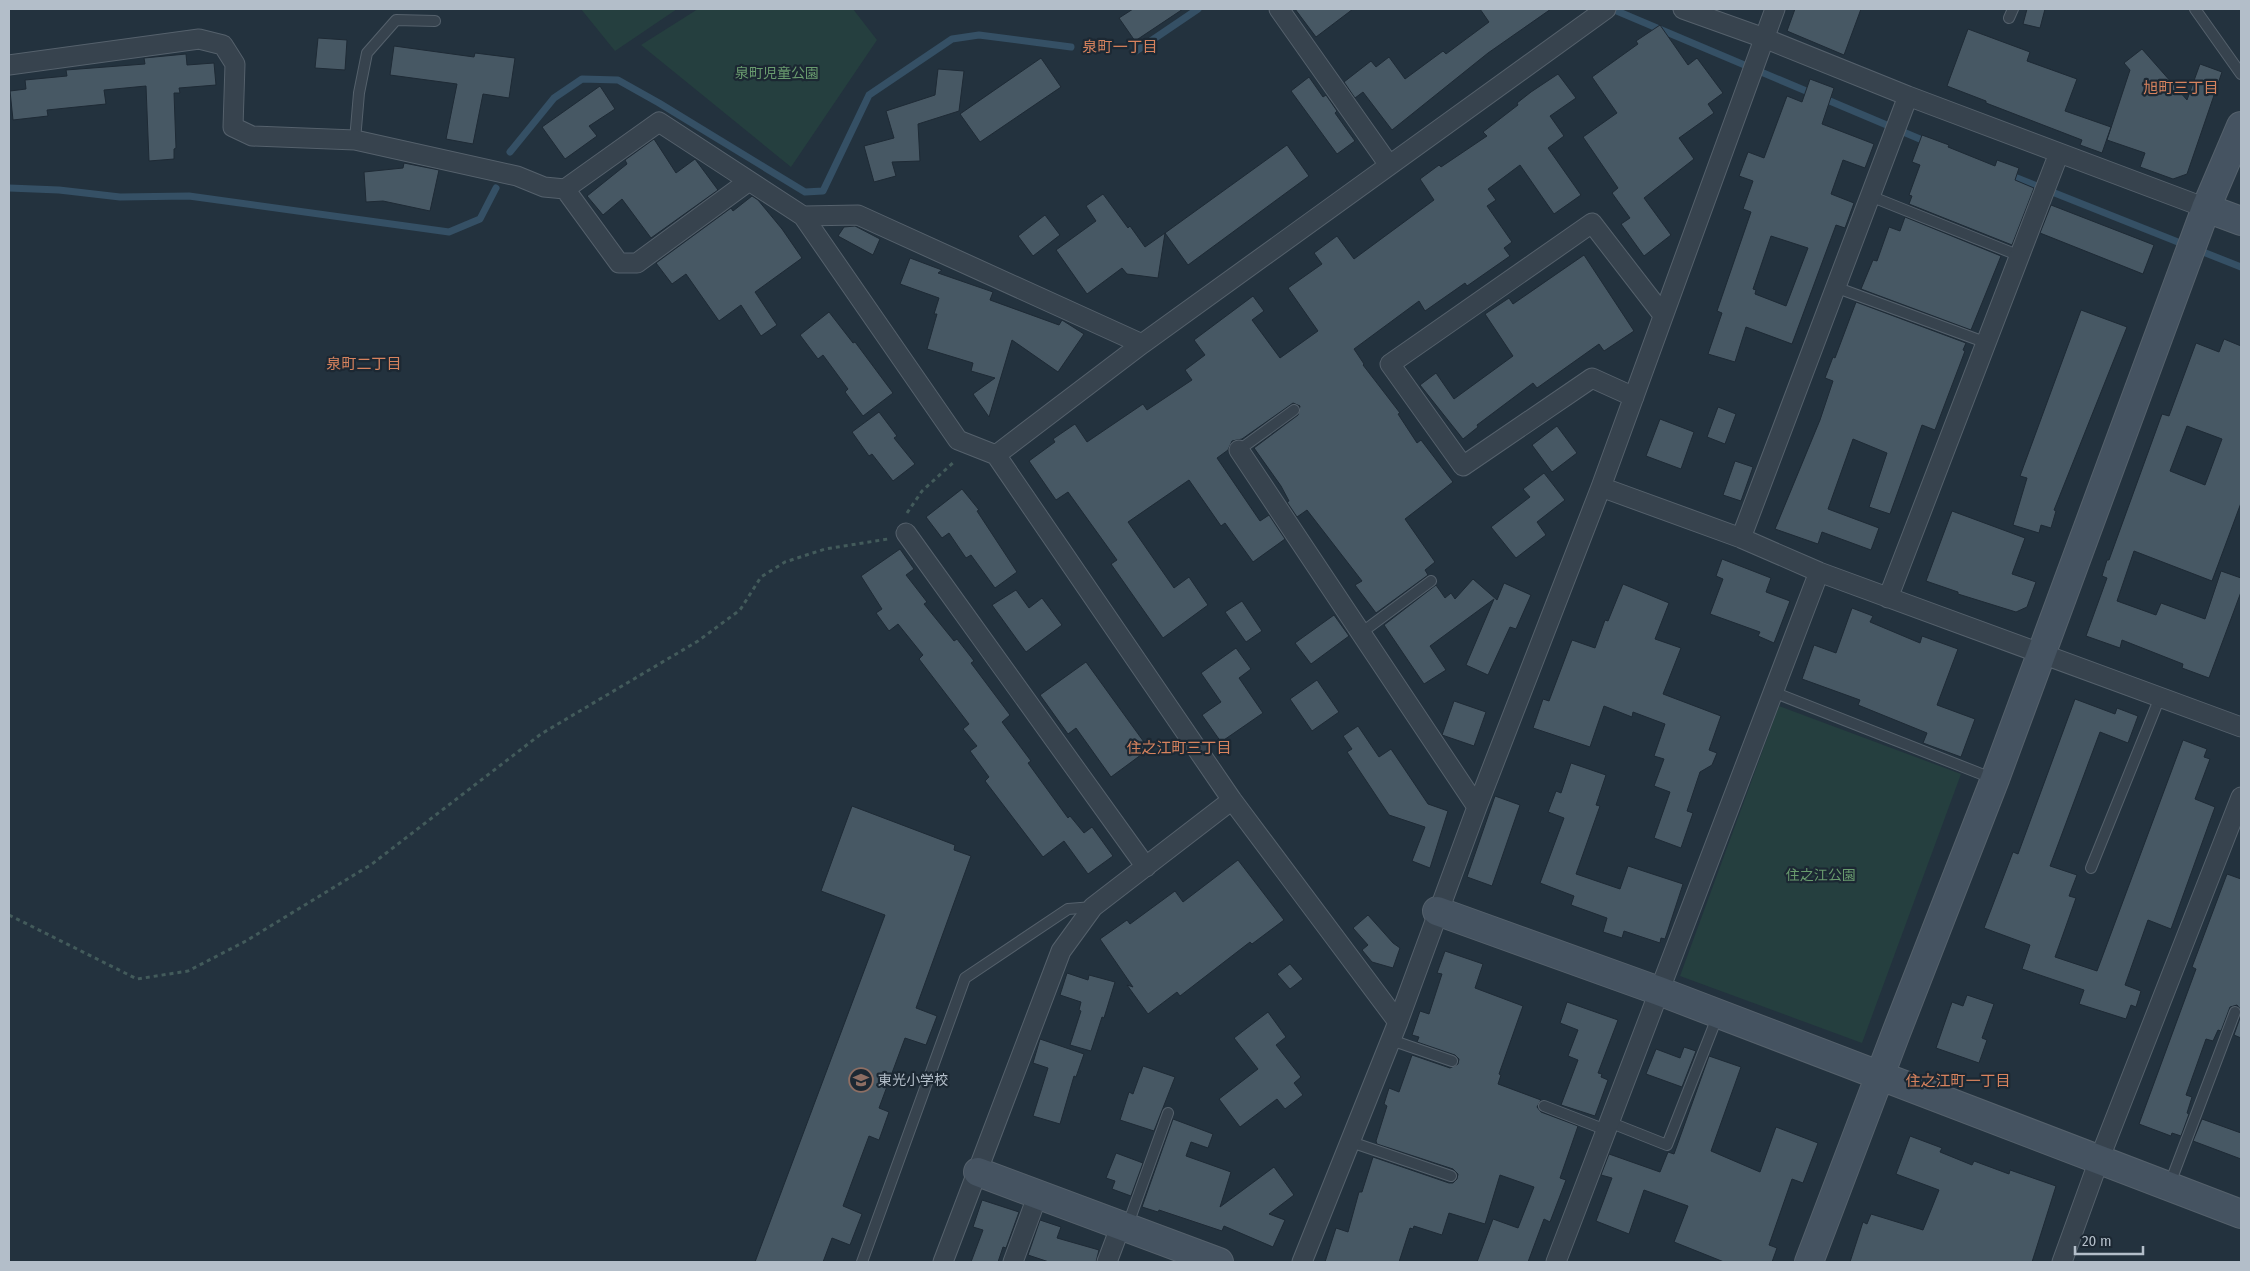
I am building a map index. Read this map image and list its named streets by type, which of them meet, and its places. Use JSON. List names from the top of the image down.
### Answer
{
  "districts": [
    "泉町一丁目",
    "旭町三丁目",
    "泉町二丁目",
    "住之江町三丁目",
    "住之江町一丁目"
  ],
  "parks": ["泉町児童公園", "住之江公園"],
  "places": {
    "school or university": ["東光小学校"]
  },
  "scale_bar": "20 m"
}
